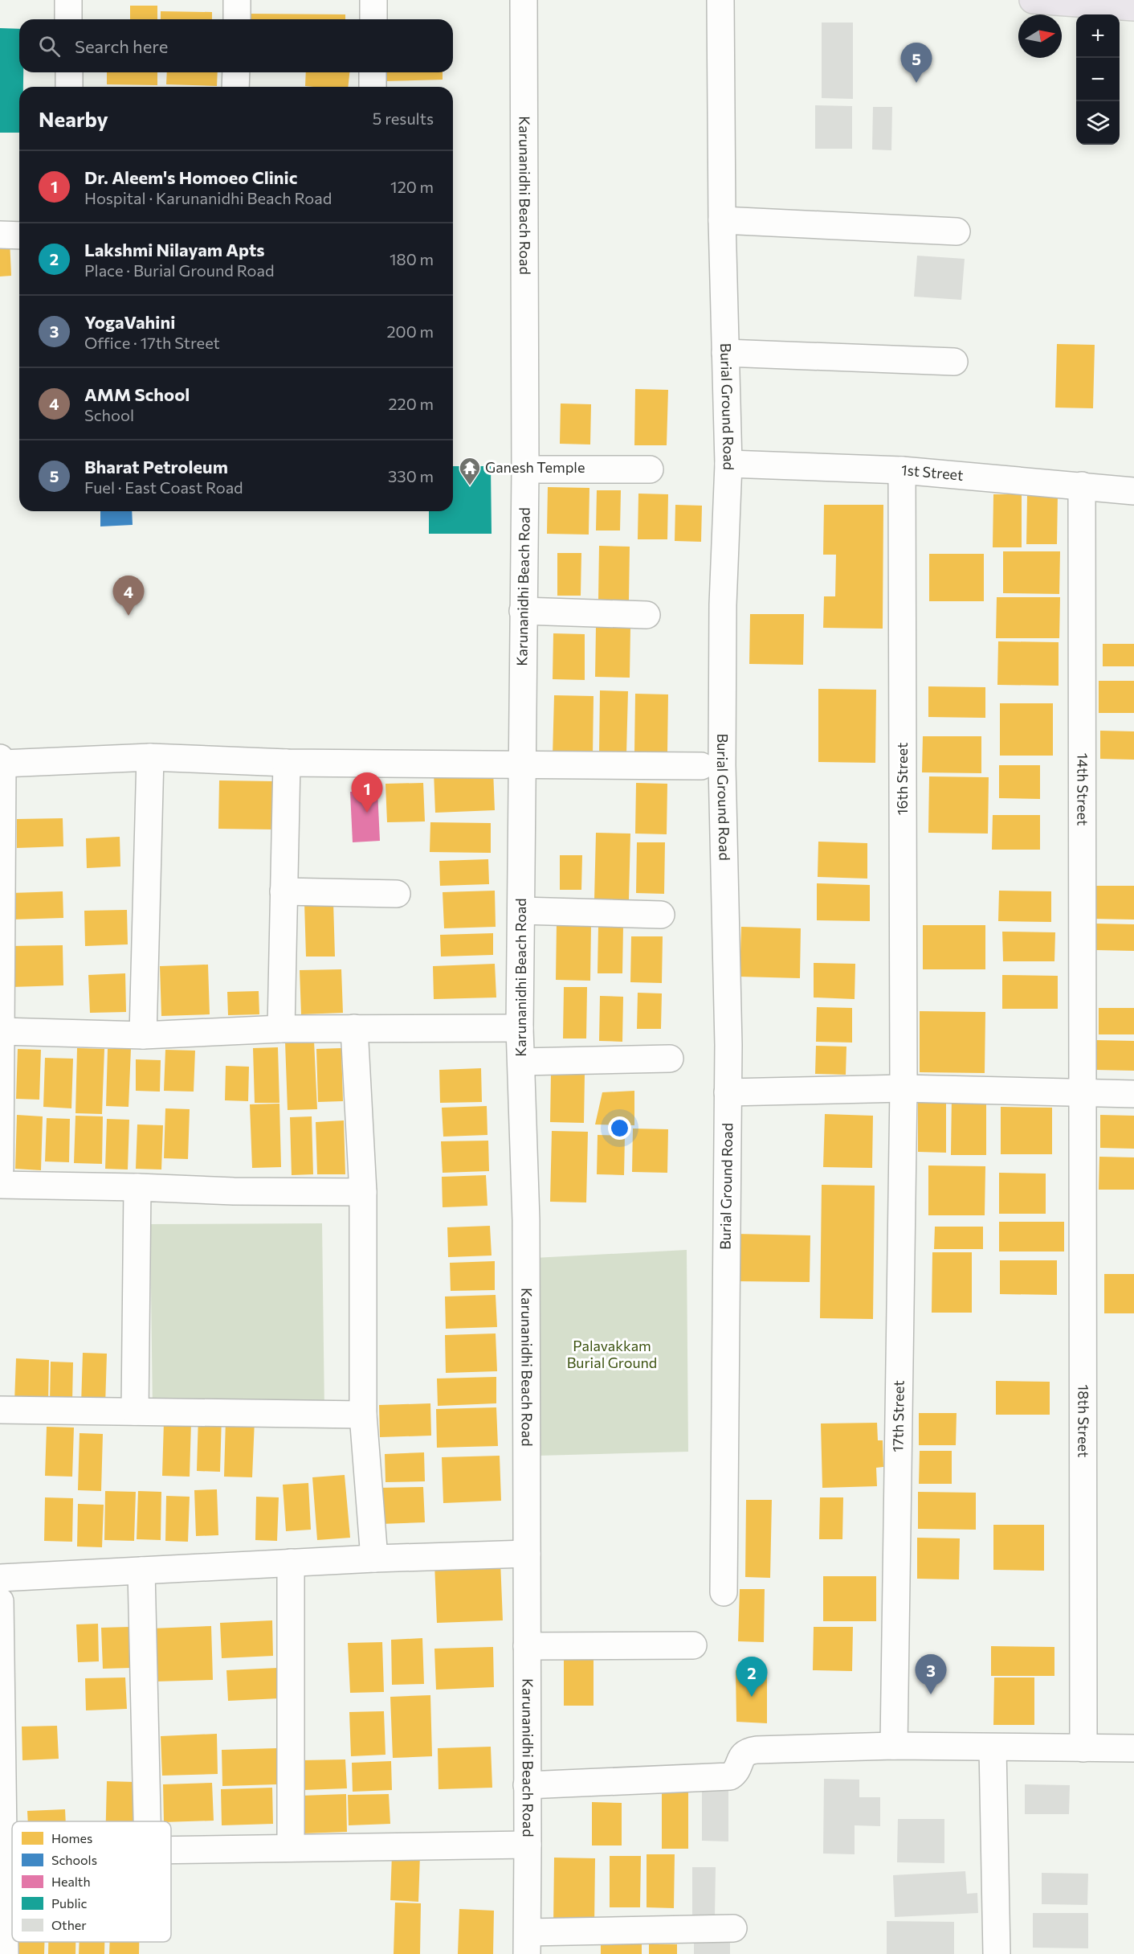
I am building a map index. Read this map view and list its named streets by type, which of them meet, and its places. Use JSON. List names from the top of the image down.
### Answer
{
  "streets": {
    "street": [
      "Karunanidhi Beach Road",
      "Burial Ground Road",
      "1st Street",
      "16th Street",
      "14th Street",
      "17th Street",
      "18th Street"
    ]
  },
  "crossings": [
    ["Burial Ground Road", "1st Street"],
    ["1st Street", "16th Street"],
    ["1st Street", "14th Street"],
    ["16th Street", "17th Street"],
    ["14th Street", "18th Street"]
  ],
  "parks": ["Palavakkam Burial Ground"],
  "places": {
    "temple": ["Ganesh Temple"]
  },
  "legend": [
    "Homes",
    "Schools",
    "Health",
    "Public",
    "Other"
  ],
  "north": "right",
  "page": {
    "map_buttons": ["+", "−"],
    "search": "Search here",
    "pins": [
      "5",
      "4",
      "1",
      "3",
      "2"
    ],
    "heading": ["Nearby", "5 results"],
    "list": [
      {
        "mark": "1",
        "name": "Dr. Aleem's Homoeo Clinic",
        "note": "Hospital · Karunanidhi Beach Road",
        "value": "120 m"
      },
      {
        "mark": "2",
        "name": "Lakshmi Nilayam Apts",
        "note": "Place · Burial Ground Road",
        "value": "180 m"
      },
      {
        "mark": "3",
        "name": "YogaVahini",
        "note": "Office · 17th Street",
        "value": "200 m"
      },
      {
        "mark": "4",
        "name": "AMM School",
        "note": "School",
        "value": "220 m"
      },
      {
        "mark": "5",
        "name": "Bharat Petroleum",
        "note": "Fuel · East Coast Road",
        "value": "330 m"
      }
    ]
  }
}
